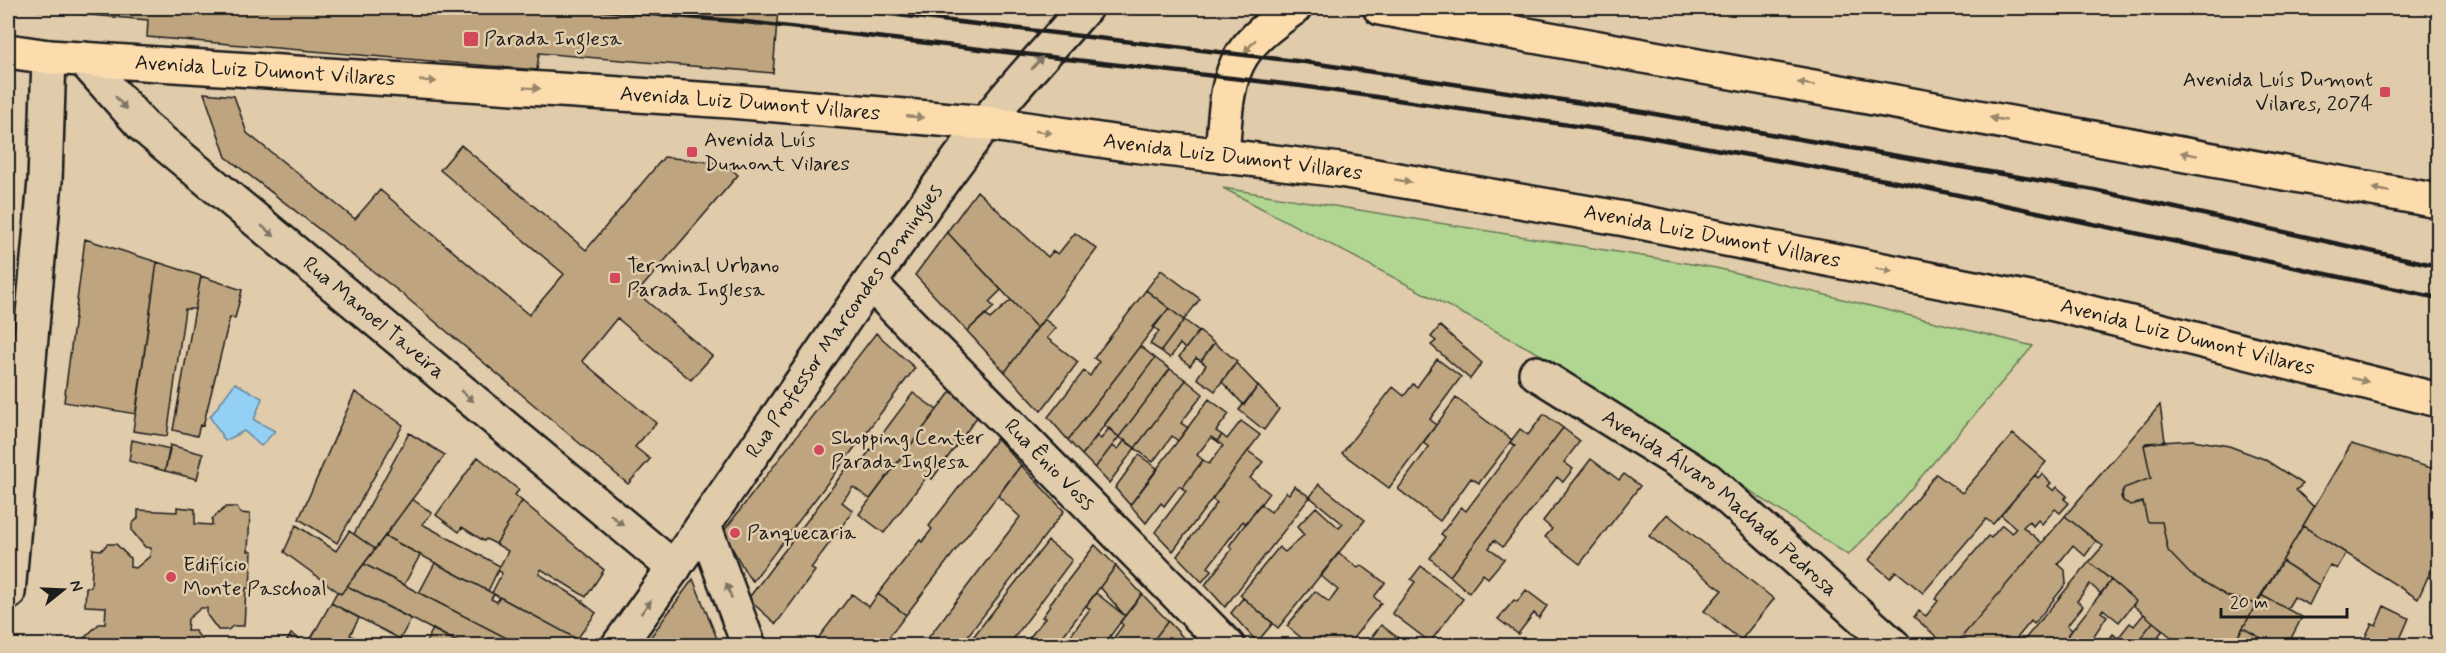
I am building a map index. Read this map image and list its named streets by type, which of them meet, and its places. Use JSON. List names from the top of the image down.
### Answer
{
  "streets": {
    "main road": ["Avenida Luiz Dumont Villares"],
    "street": [
      "Rua Manoel Taveira",
      "Rua Professor Marcondes Domingues",
      "Rua Ênio Voss",
      "Avenida Álvaro Machado Pedrosa"
    ]
  },
  "crossings": [
    ["Avenida Luiz Dumont Villares", "Rua Manoel Taveira"],
    ["Avenida Luiz Dumont Villares", "Rua Professor Marcondes Domingues"],
    ["Rua Manoel Taveira", "Rua Professor Marcondes Domingues"],
    ["Rua Professor Marcondes Domingues", "Rua Ênio Voss"]
  ],
  "one_way": ["Rua Manoel Taveira"],
  "places": {
    "transit": [
      "Parada Inglesa",
      "Avenida Luís Dumont Vilares, 2074",
      "Avenida Luís Dumont Vilares",
      "Terminal Urbano Parada Inglesa"
    ],
    "other": ["Shopping Center Parada Inglesa", "Panquecaria", "Edifício Monte Paschoal"]
  },
  "scale_bar": "20 m",
  "north": "right"
}
